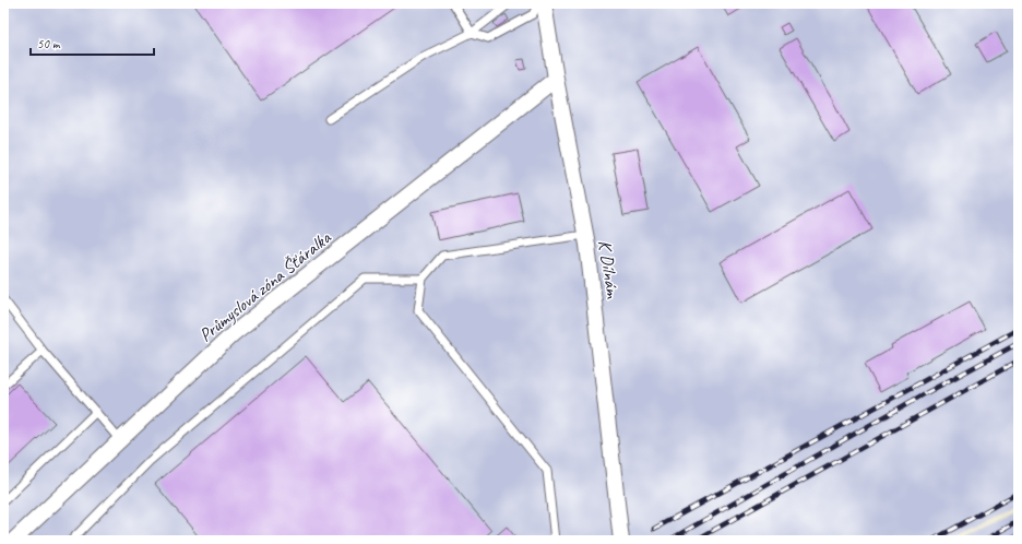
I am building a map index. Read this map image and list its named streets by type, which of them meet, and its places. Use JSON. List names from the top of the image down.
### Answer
{
  "streets": {
    "street": ["K Dílnám", "Průmyslová zóna Šťáralka"]
  },
  "crossings": [
    ["K Dílnám", "Průmyslová zóna Šťáralka"]
  ],
  "scale_bar": "50 m"
}
